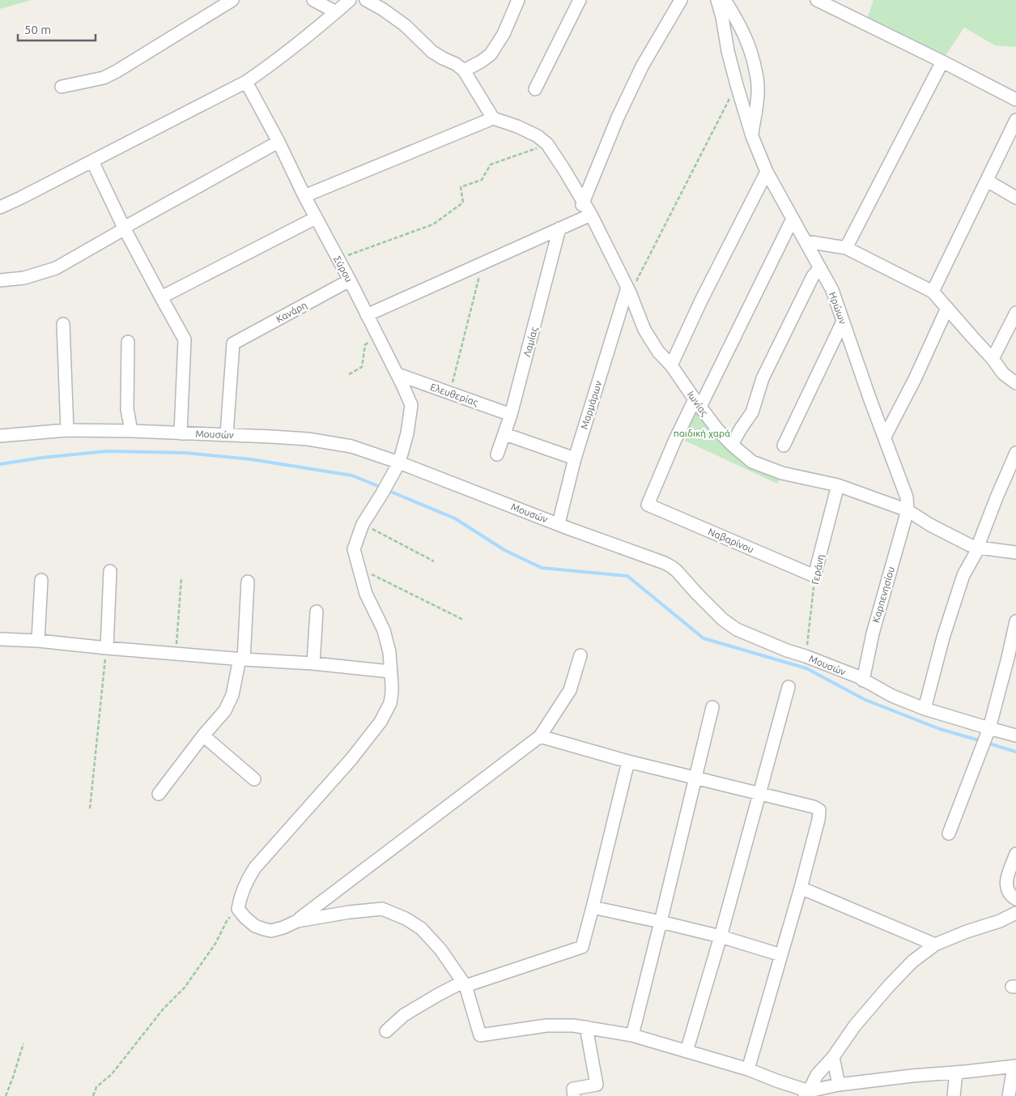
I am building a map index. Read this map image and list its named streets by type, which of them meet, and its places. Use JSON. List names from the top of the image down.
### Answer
{
  "streets": {
    "street": [
      "Σύρου",
      "Ηρώων",
      "Κανάρη",
      "Λαμίας",
      "Ελευθερίας",
      "Ιωνίας",
      "Μαρμάρων",
      "Μουσών",
      "Ναβαρίνου",
      "Γεράνη",
      "Καρπενησίου"
    ]
  },
  "crossings": [
    ["Σύρου", "Κανάρη"],
    ["Σύρου", "Ελευθερίας"],
    ["Σύρου", "Μουσών"],
    ["Ηρώων", "Ιωνίας"],
    ["Ηρώων", "Καρπενησίου"],
    ["Κανάρη", "Μουσών"],
    ["Λαμίας", "Ελευθερίας"],
    ["Ιωνίας", "Μαρμάρων"],
    ["Ιωνίας", "Ναβαρίνου"],
    ["Ιωνίας", "Γεράνη"],
    ["Ιωνίας", "Καρπενησίου"],
    ["Μαρμάρων", "Μουσών"],
    ["Μουσών", "Γεράνη"],
    ["Μουσών", "Καρπενησίου"],
    ["Ναβαρίνου", "Γεράνη"]
  ],
  "parks": ["παιδική χαρά"],
  "scale_bar": "50 m"
}
